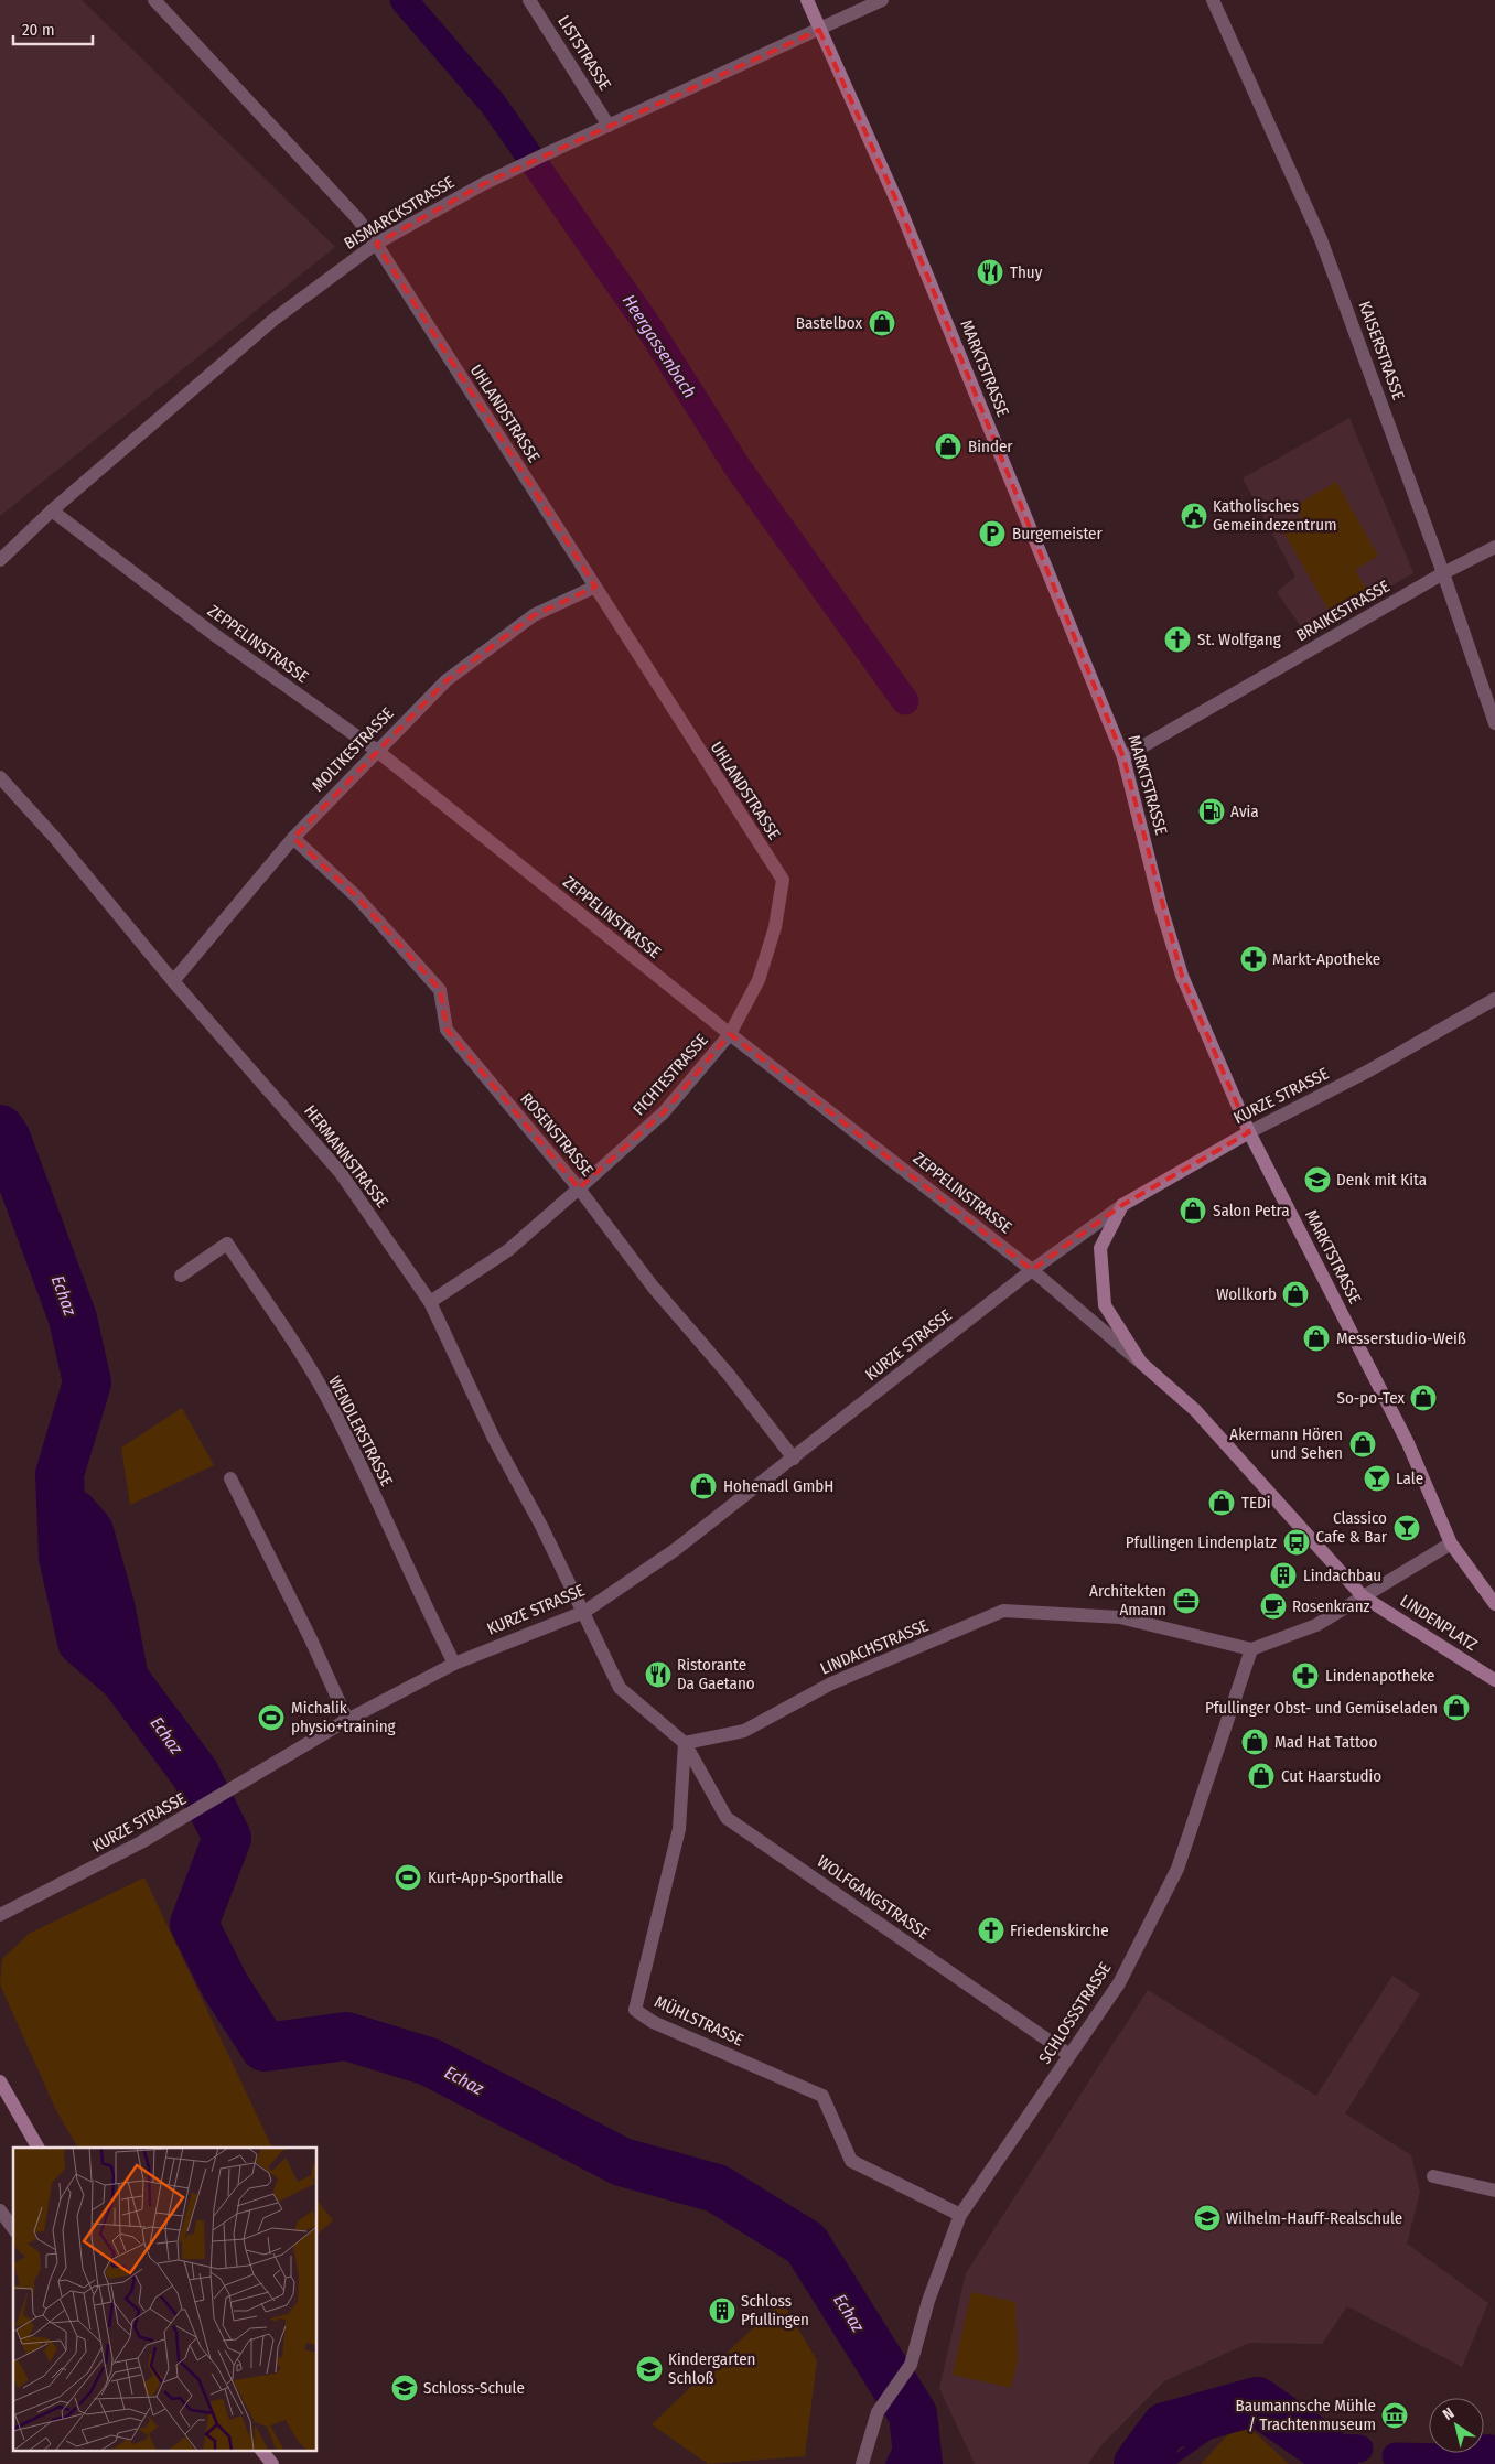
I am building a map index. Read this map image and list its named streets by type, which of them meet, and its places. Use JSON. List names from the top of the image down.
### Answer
{
  "streets": {
    "main road": [
      "MARKTSTRASSE",
      "ZEPPELINSTRASSE",
      "KURZE STRASSE",
      "LINDENPLATZ"
    ],
    "street": [
      "LISTSTRASSE",
      "BISMARCKSTRASSE",
      "KAISERSTRASSE",
      "UHLANDSTRASSE",
      "BRAIKESTRASSE",
      "MOLTKESTRASSE",
      "FICHTESTRASSE",
      "ROSENSTRASSE",
      "HERMANNSTRASSE",
      "WENDLERSTRASSE",
      "LINDACHSTRASSE",
      "WOLFGANGSTRASSE",
      "SCHLOSSSTRASSE",
      "MÜHLSTRASSE"
    ]
  },
  "crossings": [
    ["LISTSTRASSE", "BISMARCKSTRASSE"],
    ["BISMARCKSTRASSE", "MARKTSTRASSE"],
    ["BISMARCKSTRASSE", "UHLANDSTRASSE"],
    ["BISMARCKSTRASSE", "ZEPPELINSTRASSE"],
    ["KAISERSTRASSE", "BRAIKESTRASSE"],
    ["MARKTSTRASSE", "BRAIKESTRASSE"],
    ["MARKTSTRASSE", "KURZE STRASSE"],
    ["MARKTSTRASSE", "LINDENPLATZ"],
    ["UHLANDSTRASSE", "MOLTKESTRASSE"],
    ["UHLANDSTRASSE", "FICHTESTRASSE"],
    ["ZEPPELINSTRASSE", "MOLTKESTRASSE"],
    ["ZEPPELINSTRASSE", "FICHTESTRASSE"],
    ["ZEPPELINSTRASSE", "KURZE STRASSE"],
    ["ZEPPELINSTRASSE", "LINDENPLATZ"],
    ["MOLTKESTRASSE", "ROSENSTRASSE"],
    ["MOLTKESTRASSE", "HERMANNSTRASSE"],
    ["FICHTESTRASSE", "ROSENSTRASSE"],
    ["FICHTESTRASSE", "HERMANNSTRASSE"],
    ["KURZE STRASSE", "ROSENSTRASSE"],
    ["KURZE STRASSE", "HERMANNSTRASSE"],
    ["KURZE STRASSE", "WENDLERSTRASSE"],
    ["LINDACHSTRASSE", "WOLFGANGSTRASSE"],
    ["LINDACHSTRASSE", "SCHLOSSSTRASSE"],
    ["LINDACHSTRASSE", "MÜHLSTRASSE"],
    ["WOLFGANGSTRASSE", "SCHLOSSSTRASSE"],
    ["WOLFGANGSTRASSE", "MÜHLSTRASSE"],
    ["SCHLOSSSTRASSE", "MÜHLSTRASSE"]
  ],
  "water": ["Heergassenbach", "Echaz"],
  "places": {
    "restaurant": ["Thuy", "Ristorante Da Gaetano"],
    "shop": [
      "Bastelbox",
      "Binder",
      "Salon Petra",
      "Wollkorb",
      "Messerstudio-Weiß",
      "So-po-Tex",
      "Akermann Hören und Sehen",
      "Hohenadl GmbH",
      "TEDi",
      "Pfullinger Obst- und Gemüseladen",
      "Mad Hat Tattoo",
      "Cut Haarstudio"
    ],
    "public building": ["Katholisches Gemeindezentrum"],
    "parking": ["Burgemeister"],
    "church": ["St. Wolfgang", "Friedenskirche"],
    "fuel station": ["Avia"],
    "pharmacy": ["Markt-Apotheke", "Lindenapotheke"],
    "school or university": [
      "Denk mit Kita",
      "Wilhelm-Hauff-Realschule",
      "Kindergarten Schloß",
      "Schloss-Schule"
    ],
    "bar": ["Lale", "Classico Cafe & Bar"],
    "bus stop": ["Pfullingen Lindenplatz"],
    "building": ["Lindachbau", "Schloss Pfullingen"],
    "office": ["Architekten Amann"],
    "cafe": ["Rosenkranz"],
    "sports": ["Michalik physio+training", "Kurt-App-Sporthalle"],
    "museum": ["Baumannsche Mühle / Trachtenmuseum"]
  },
  "scale_bar": "20 m",
  "north": "top left"
}
